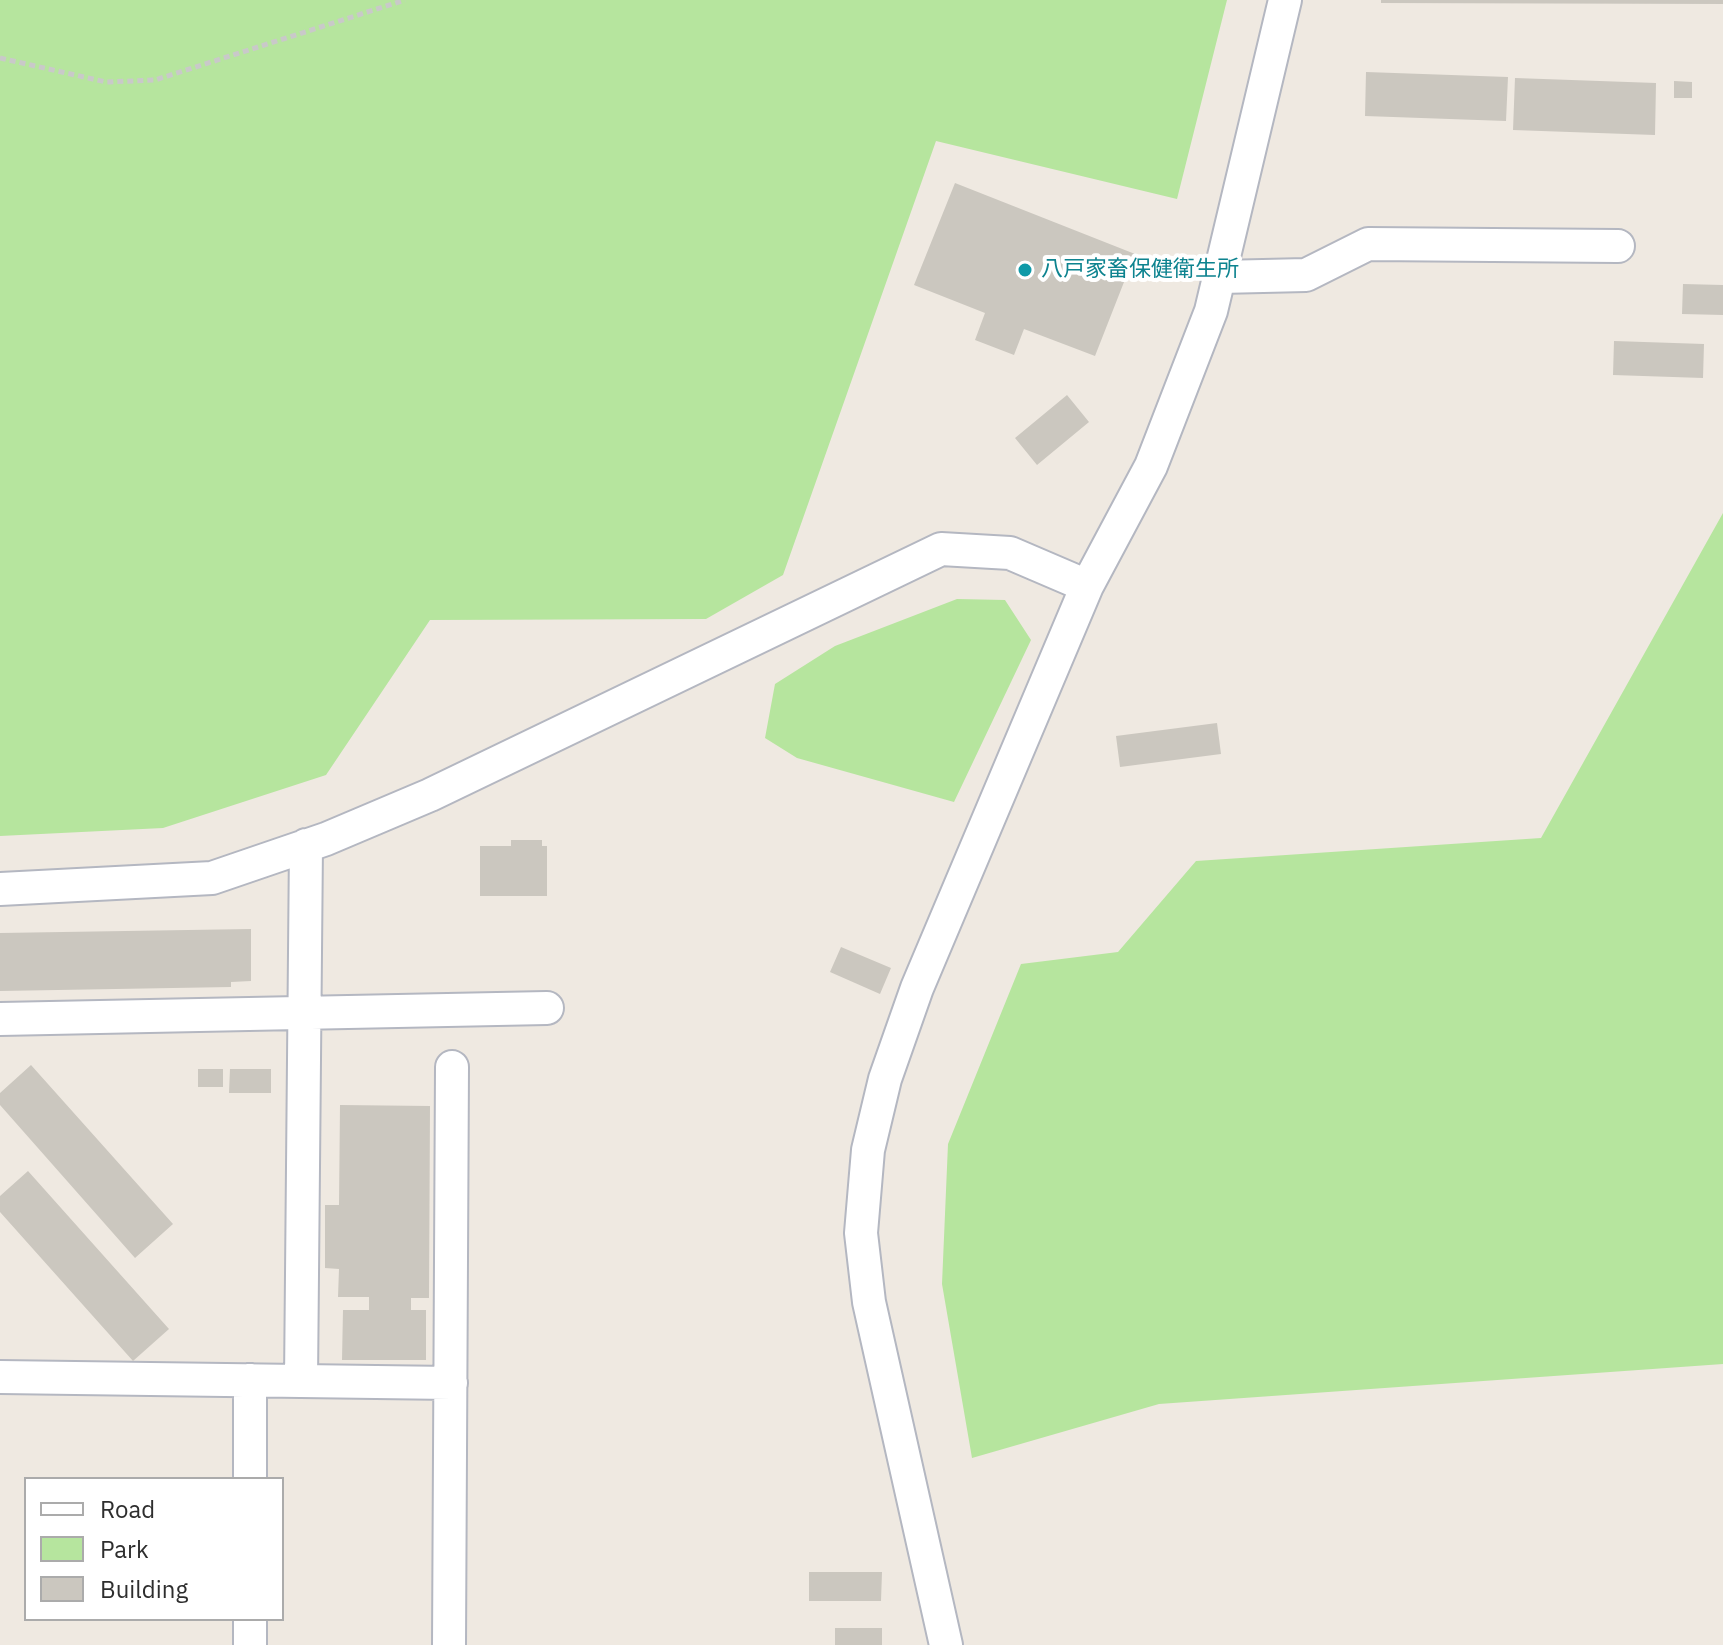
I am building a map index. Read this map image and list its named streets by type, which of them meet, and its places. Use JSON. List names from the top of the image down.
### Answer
{
  "places": ["八戸家畜保健衛生所"],
  "legend": ["Road", "Park", "Building"]
}
